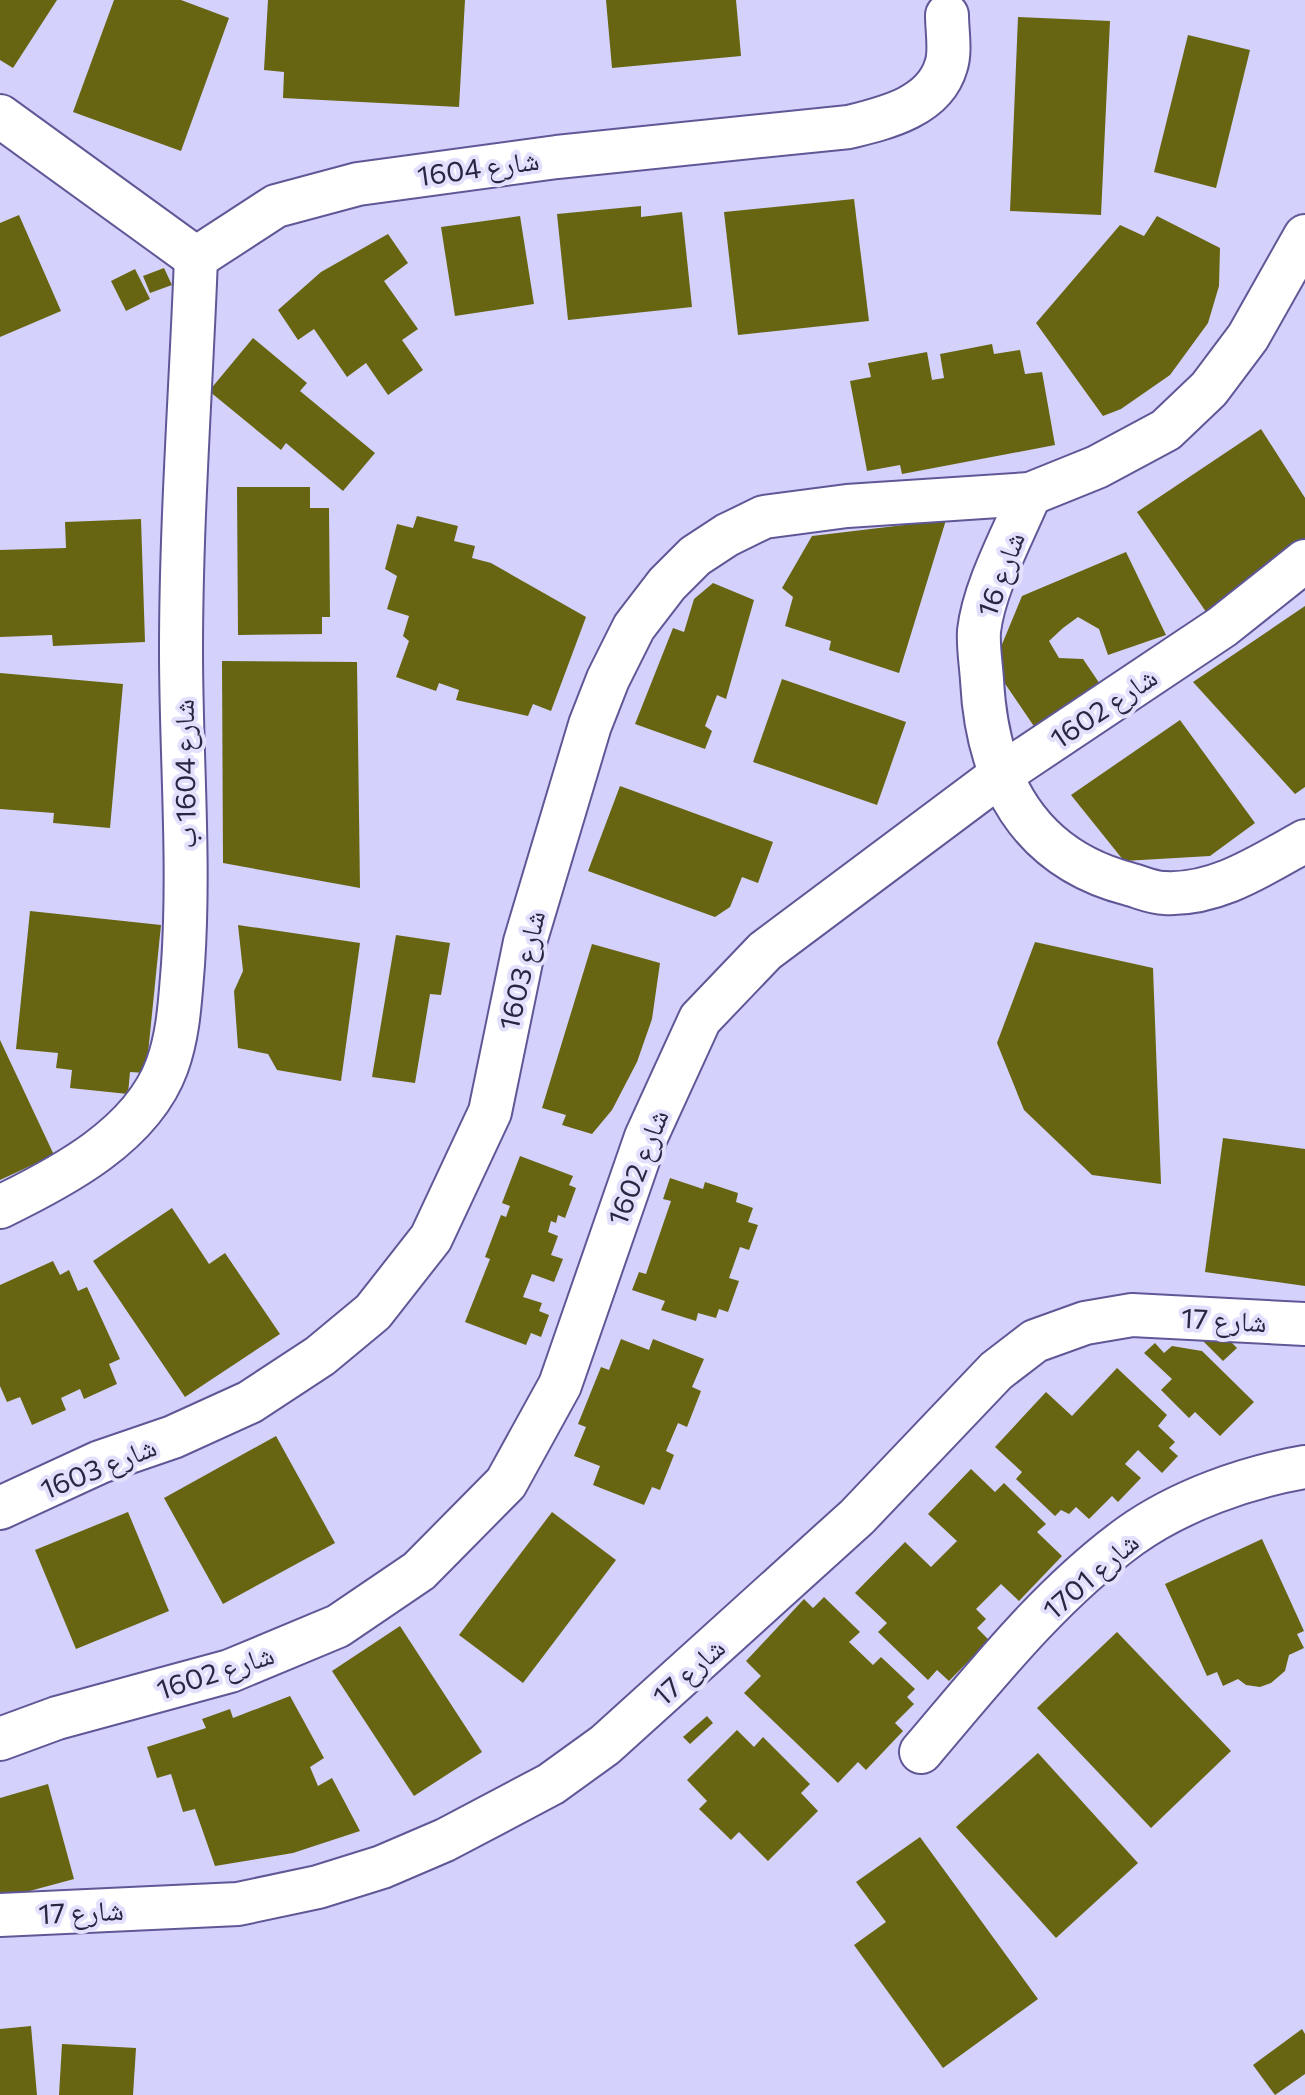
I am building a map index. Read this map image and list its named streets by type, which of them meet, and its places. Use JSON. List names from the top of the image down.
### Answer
{
  "streets": {
    "street": [
      "شارع 1604",
      "شارع 16",
      "شارع 1602",
      "شارع 1604 ب",
      "شارع 1603",
      "شارع 17",
      "شارع 1701"
    ]
  },
  "crossings": [
    ["شارع 1604", "شارع 1604 ب"],
    ["شارع 16", "شارع 1602"],
    ["شارع 16", "شارع 1603"]
  ]
}
